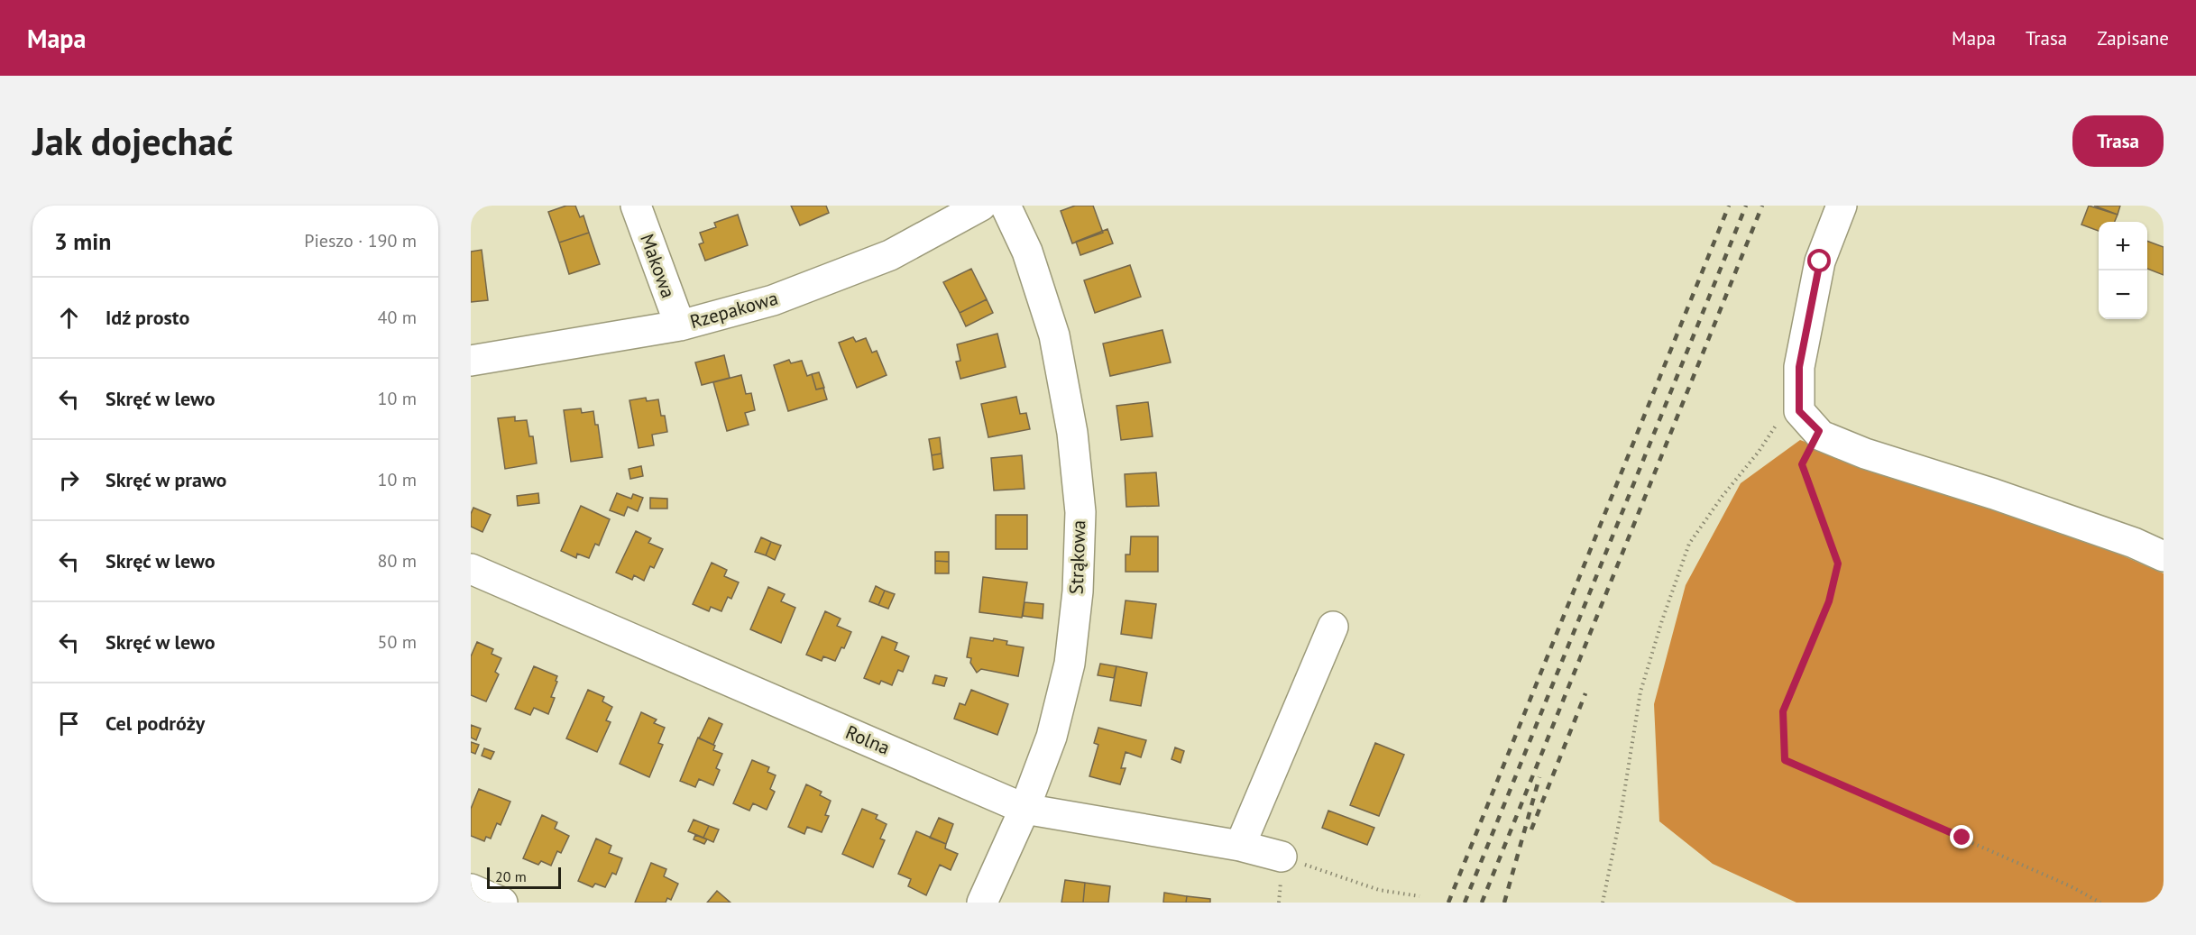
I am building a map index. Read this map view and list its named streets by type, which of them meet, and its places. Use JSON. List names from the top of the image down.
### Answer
{
  "streets": {
    "street": [
      "Makowa",
      "Rzepakowa",
      "Strąkowa",
      "Rolna"
    ]
  },
  "crossings": [
    ["Makowa", "Rzepakowa"],
    ["Strąkowa", "Rolna"]
  ],
  "scale_bar": "20 m",
  "page": {
    "header": "Mapa",
    "nav": ["Mapa", "Trasa", "Zapisane"],
    "buttons": "Trasa",
    "title": "Jak dojechać",
    "heading": ["3 min", "Pieszo · 190 m"],
    "map_buttons": ["+", "−"],
    "list": [
      ["Idź prosto", "40 m"],
      ["Skręć w lewo", "10 m"],
      ["Skręć w prawo", "10 m"],
      ["Skręć w lewo", "80 m"],
      ["Skręć w lewo", "50 m"],
      "Cel podróży"
    ],
    "scale": "20 m"
  }
}
